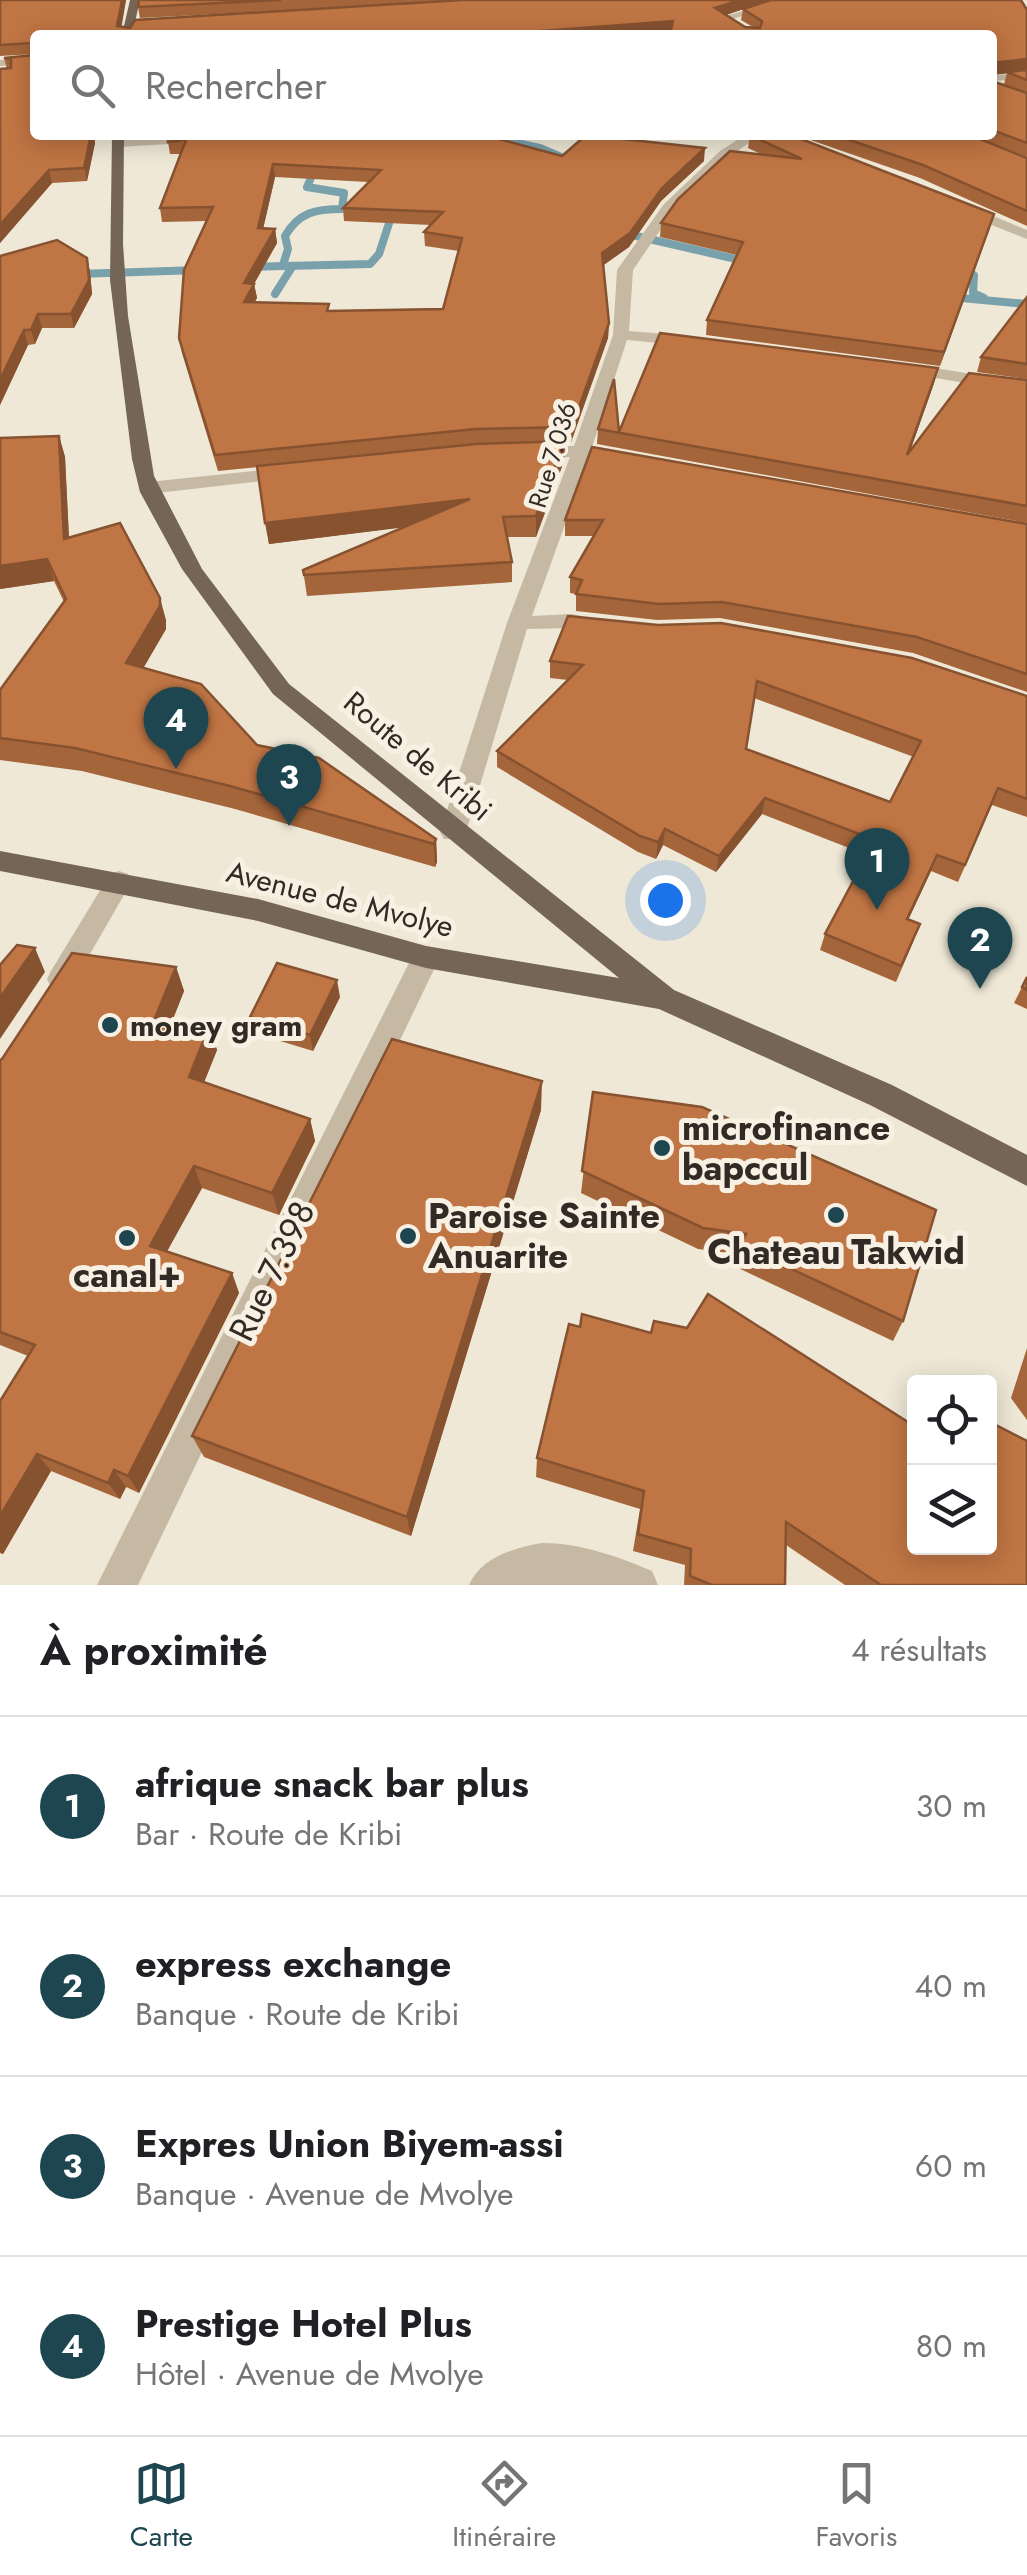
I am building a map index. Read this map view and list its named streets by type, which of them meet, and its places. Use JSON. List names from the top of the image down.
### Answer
{
  "streets": {
    "main road": ["Route de Kribi", "Avenue de Mvolye"],
    "street": ["Rue 7.036", "Rue 7.398"]
  },
  "crossings": [
    ["Rue 7.036", "Route de Kribi"],
    ["Route de Kribi", "Avenue de Mvolye"],
    ["Avenue de Mvolye", "Rue 7.398"]
  ],
  "places": [
    "money gram",
    "microfinance bapccul",
    "Chateau Takwid",
    "Paroise Sainte Anuarite",
    "canal+"
  ],
  "page": {
    "search": "Rechercher",
    "pins": [
      "4",
      "3",
      "1",
      "2"
    ],
    "heading": ["À proximité", "4 résultats"],
    "list": [
      {
        "mark": "1",
        "name": "afrique snack bar plus",
        "note": "Bar · Route de Kribi",
        "value": "30 m"
      },
      {
        "mark": "2",
        "name": "express exchange",
        "note": "Banque · Route de Kribi",
        "value": "40 m"
      },
      {
        "mark": "3",
        "name": "Expres Union Biyem-assi",
        "note": "Banque · Avenue de Mvolye",
        "value": "60 m"
      },
      {
        "mark": "4",
        "name": "Prestige Hotel Plus",
        "note": "Hôtel · Avenue de Mvolye",
        "value": "80 m"
      }
    ],
    "nav": ["Carte", "Itinéraire", "Favoris"]
  }
}
